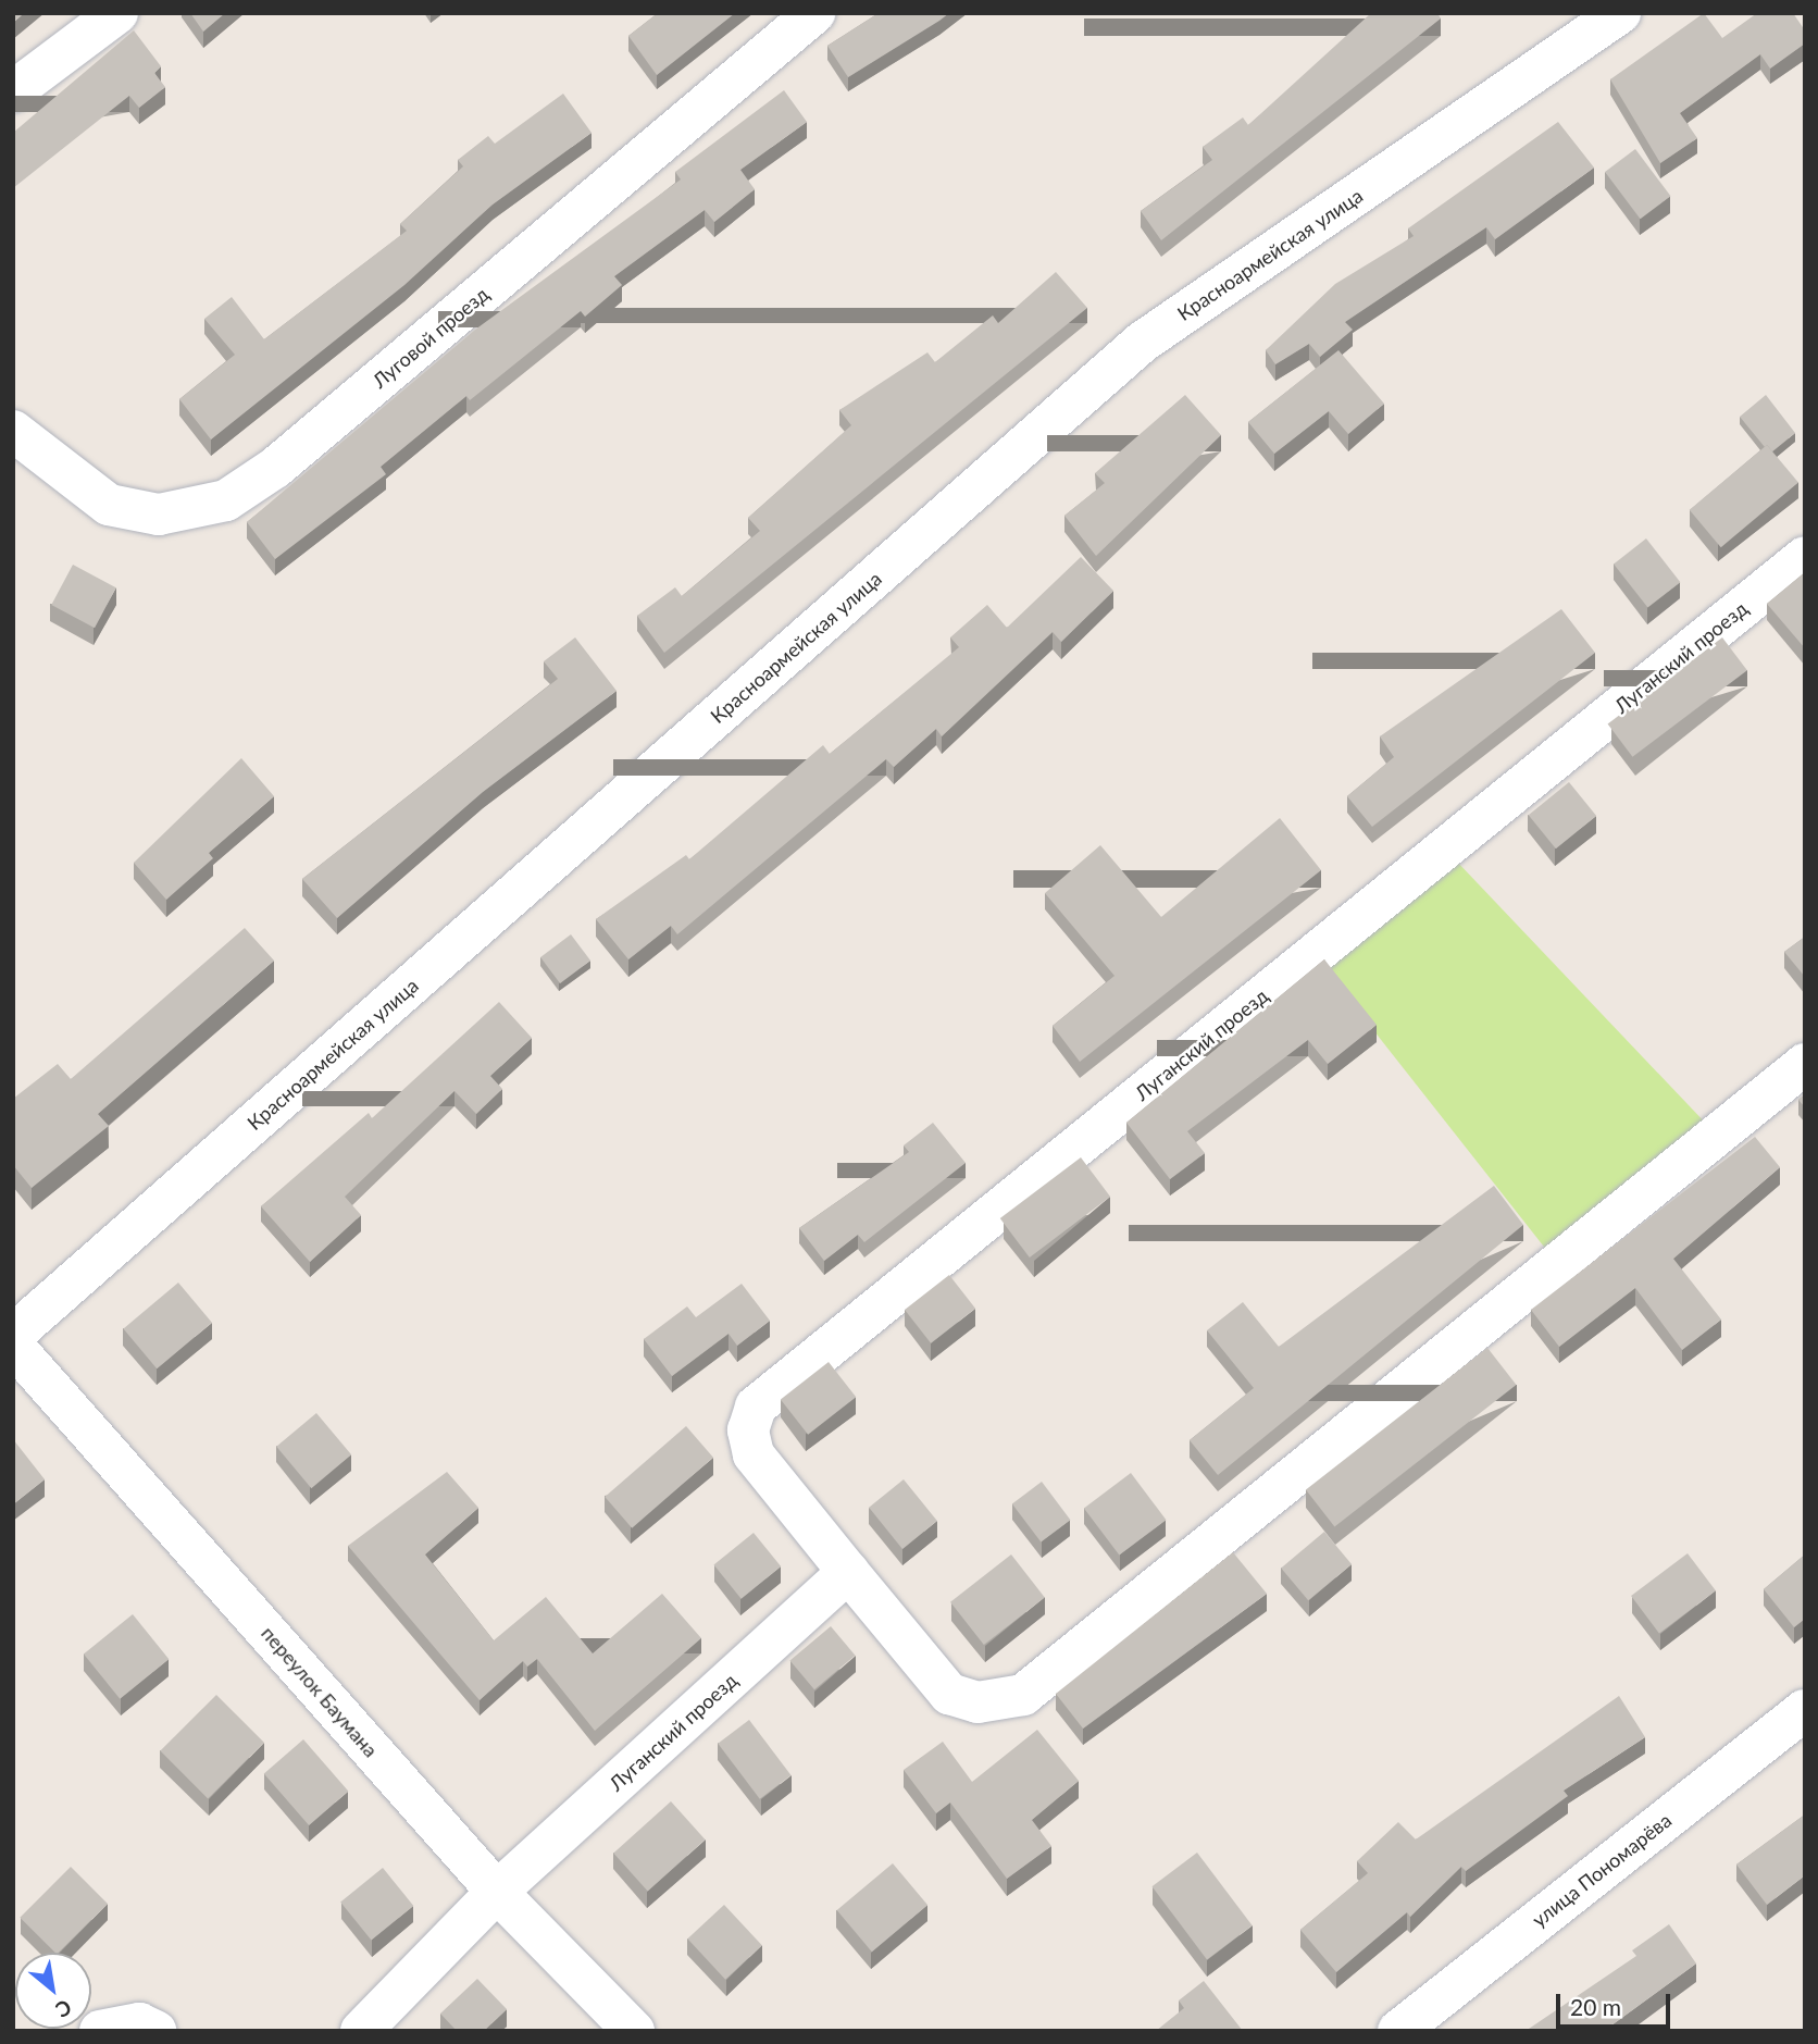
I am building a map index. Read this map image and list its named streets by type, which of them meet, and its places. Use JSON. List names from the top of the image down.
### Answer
{
  "streets": {
    "street": [
      "Красноармейская улица",
      "Луговой проезд",
      "Луганский проезд",
      "переулок Баумана",
      "улица Пономарёва"
    ]
  },
  "crossings": [
    ["Луганский проезд", "переулок Баумана"]
  ],
  "scale_bar": "20 m",
  "north": "bottom right"
}
